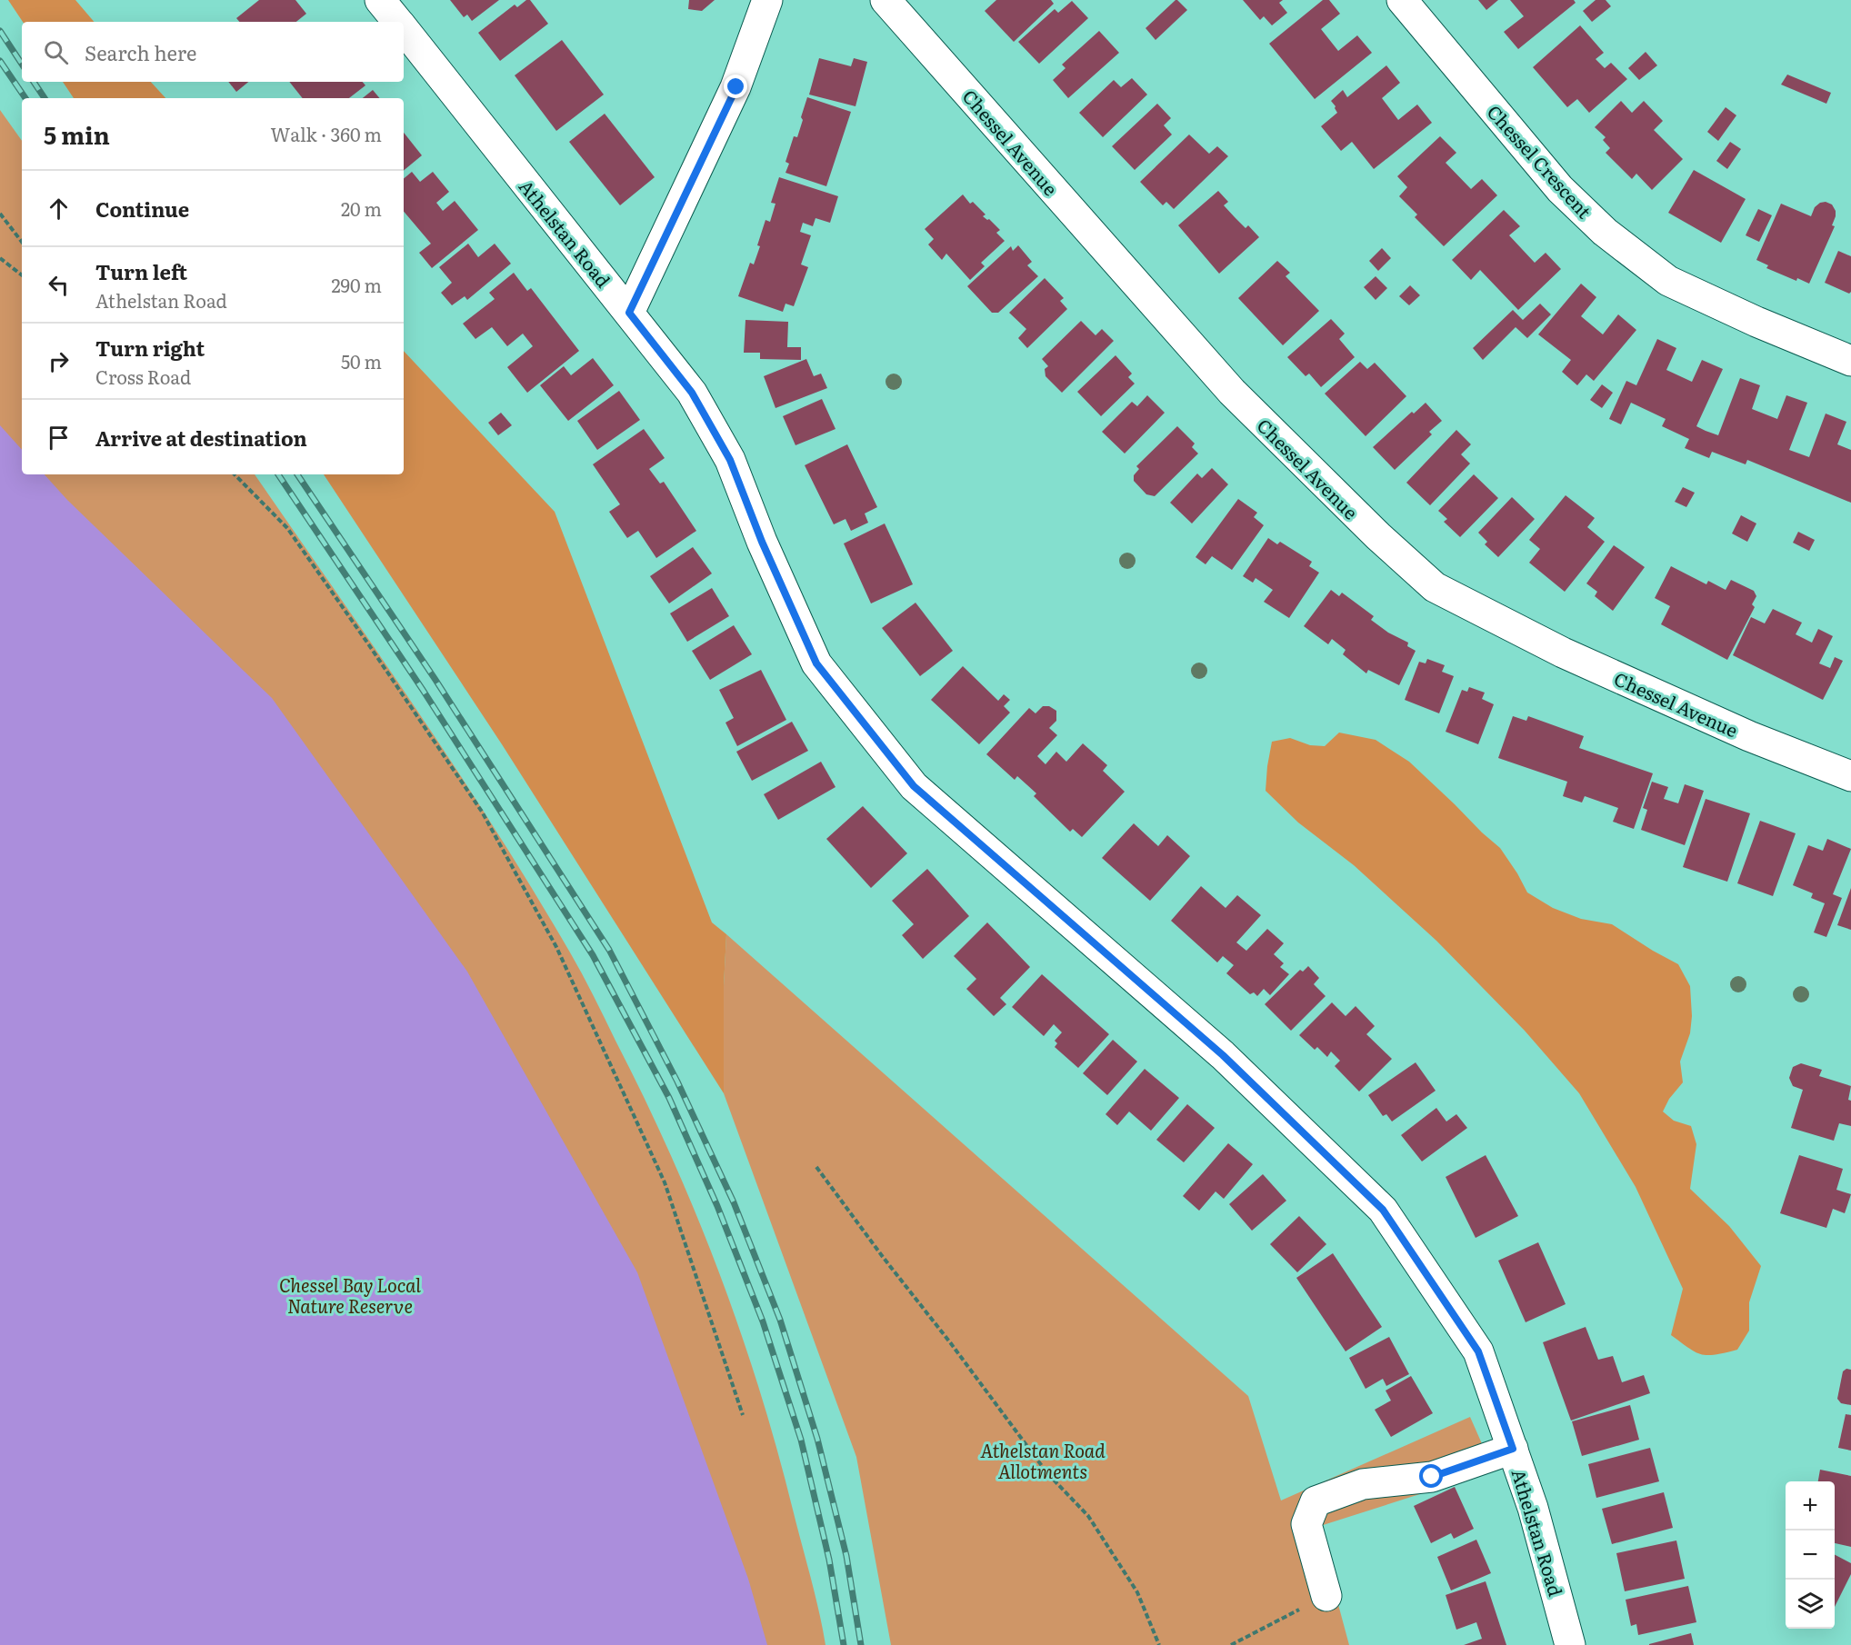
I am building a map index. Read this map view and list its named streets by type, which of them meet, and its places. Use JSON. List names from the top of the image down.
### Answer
{
  "streets": {
    "street": ["Chessel Avenue", "Chessel Crescent", "Athelstan Road"]
  },
  "parks": ["Chessel Bay Local Nature Reserve", "Athelstan Road Allotments"],
  "page": {
    "search": "Search here",
    "heading": ["5 min", "Walk · 360 m"],
    "list": [
      ["Continue", "20 m"],
      ["Turn left", "Athelstan Road", "290 m"],
      ["Turn right", "Cross Road", "50 m"],
      "Arrive at destination"
    ],
    "map_buttons": ["+", "−"]
  }
}
